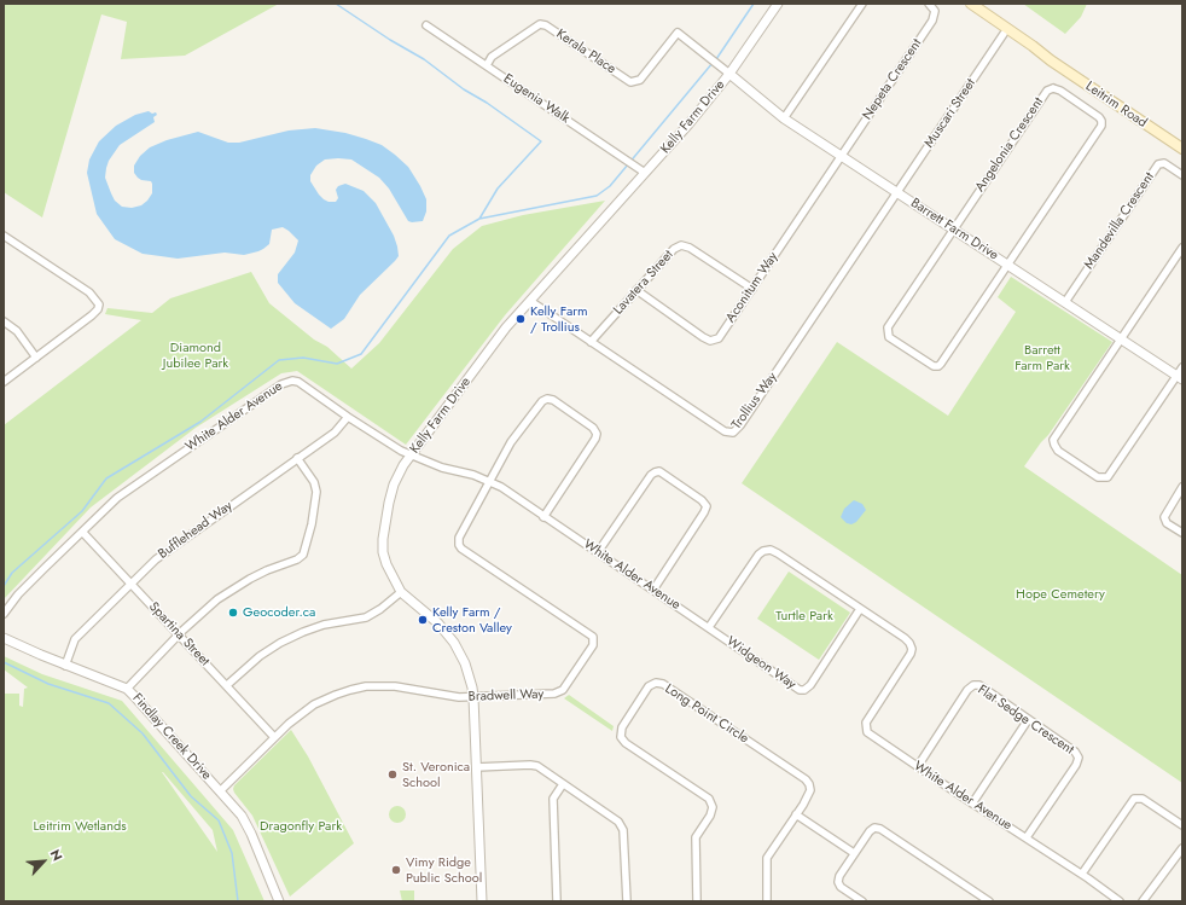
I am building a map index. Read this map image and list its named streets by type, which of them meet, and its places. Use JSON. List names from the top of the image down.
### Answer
{
  "streets": {
    "main road": ["Leitrim Road"],
    "street": [
      "Kerala Place",
      "Nepeta Crescent",
      "Eugenia Walk",
      "Muscari Street",
      "Kelly Farm Drive",
      "Angelonia Crescent",
      "Mandevilla Crescent",
      "Barrett Farm Drive",
      "Lavatera Street",
      "Aconitum Way",
      "Trollius Way",
      "White Alder Avenue",
      "Bufflehead Way",
      "Spartina Street",
      "Widgeon Way",
      "Bradwell Way",
      "Long Point Circle",
      "Flat Sedge Crescent",
      "Findlay Creek Drive"
    ]
  },
  "crossings": [
    ["Kerala Place", "Eugenia Walk"],
    ["Kerala Place", "Kelly Farm Drive"],
    ["Kerala Place", "Barrett Farm Drive"],
    ["Nepeta Crescent", "Barrett Farm Drive"],
    ["Nepeta Crescent", "Aconitum Way"],
    ["Eugenia Walk", "Kelly Farm Drive"],
    ["Leitrim Road", "Muscari Street"],
    ["Muscari Street", "Barrett Farm Drive"],
    ["Muscari Street", "Trollius Way"],
    ["Kelly Farm Drive", "Barrett Farm Drive"],
    ["Kelly Farm Drive", "Trollius Way"],
    ["Kelly Farm Drive", "White Alder Avenue"],
    ["Kelly Farm Drive", "Bradwell Way"],
    ["Angelonia Crescent", "Barrett Farm Drive"],
    ["Mandevilla Crescent", "Barrett Farm Drive"],
    ["Barrett Farm Drive", "Aconitum Way"],
    ["Barrett Farm Drive", "Trollius Way"],
    ["Lavatera Street", "Aconitum Way"],
    ["Lavatera Street", "Trollius Way"],
    ["White Alder Avenue", "Bufflehead Way"],
    ["White Alder Avenue", "Spartina Street"],
    ["White Alder Avenue", "Widgeon Way"],
    ["White Alder Avenue", "Bradwell Way"],
    ["White Alder Avenue", "Flat Sedge Crescent"],
    ["Bufflehead Way", "Spartina Street"],
    ["Bufflehead Way", "Findlay Creek Drive"],
    ["Spartina Street", "Bradwell Way"],
    ["Bradwell Way", "Findlay Creek Drive"]
  ],
  "parks": [
    "Diamond Jubilee Park",
    "Barrett Farm Park",
    "Hope Cemetery",
    "Turtle Park",
    "Leitrim Wetlands",
    "Dragonfly Park"
  ],
  "places": [
    "Kelly Farm / Trollius",
    "Geocoder.ca",
    "Kelly Farm / Creston Valley",
    "St. Veronica School",
    "Vimy Ridge Public School"
  ],
  "north": "top right"
}
